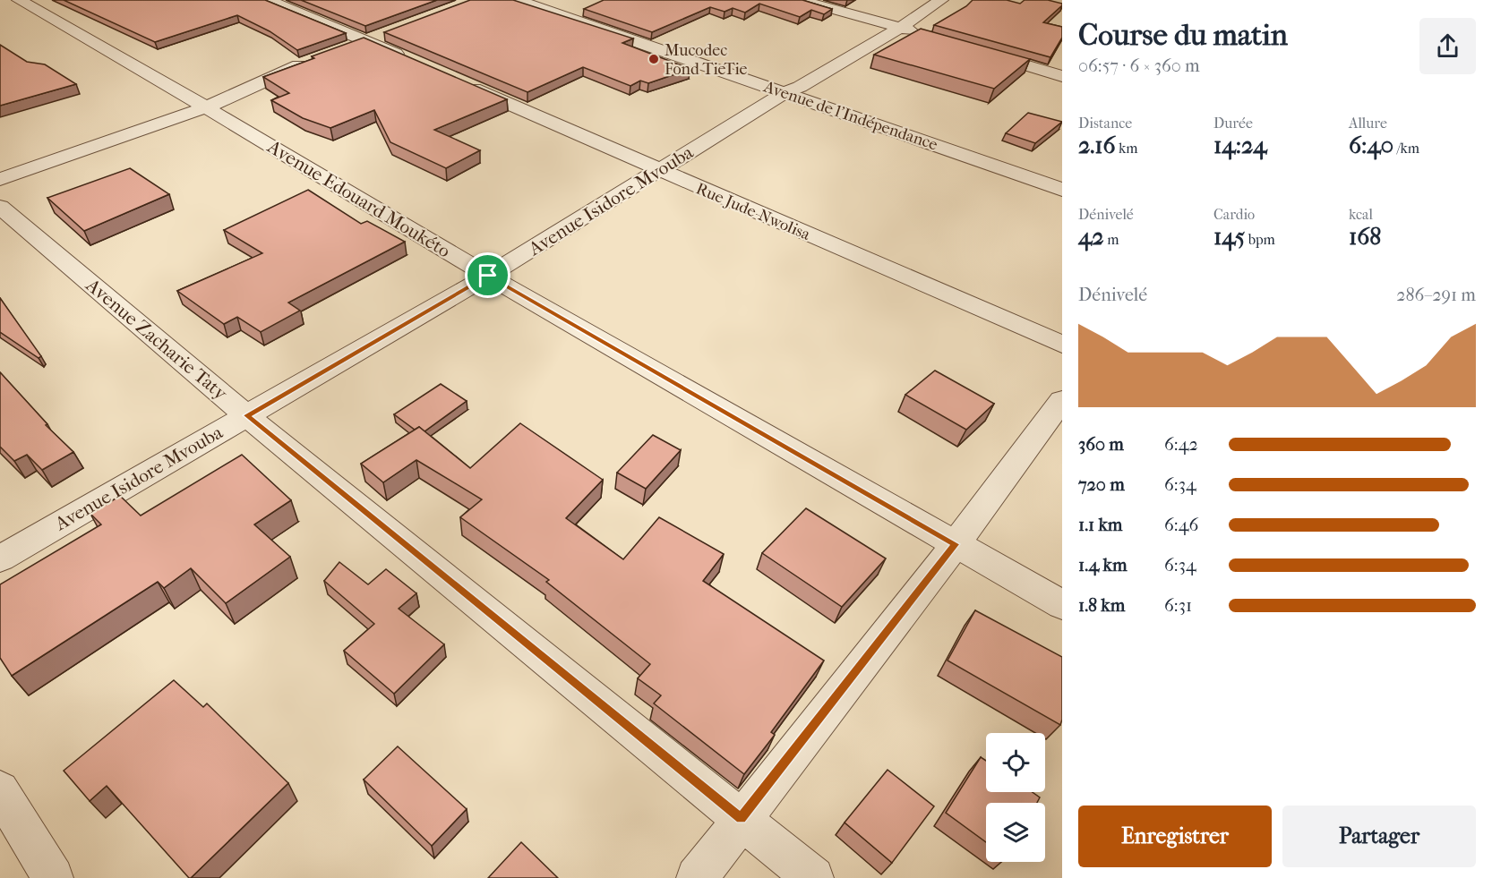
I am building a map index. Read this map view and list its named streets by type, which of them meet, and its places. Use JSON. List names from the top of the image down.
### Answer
{
  "streets": {
    "street": [
      "Avenue de l'Indépendance",
      "Avenue Edouard Moukéto",
      "Avenue Isidore Mvouba",
      "Rue Jude-Nwolisa",
      "Avenue Zacharie Taty"
    ]
  },
  "crossings": [
    ["Avenue de l'Indépendance", "Avenue Isidore Mvouba"],
    ["Avenue Edouard Moukéto", "Avenue Isidore Mvouba"],
    ["Avenue Isidore Mvouba", "Rue Jude-Nwolisa"],
    ["Avenue Isidore Mvouba", "Avenue Zacharie Taty"]
  ],
  "places": ["Mucodec Fond TieTie"],
  "page": {
    "heading": ["Course du matin", "06:57 · 6 × 360 m"],
    "stats": [
      ["Distance", "2.16 km"],
      ["Durée", "14:24"],
      ["Allure", "6:40 /km"],
      ["Dénivelé", "42 m"],
      ["Cardio", "145 bpm"],
      ["kcal", "168"]
    ],
    "chart": ["Dénivelé", "286–291 m"],
    "list": [
      {
        "name": "360 m",
        "note": "6:42"
      },
      {
        "name": "720 m",
        "note": "6:34"
      },
      {
        "name": "1.1 km",
        "note": "6:46"
      },
      {
        "name": "1.4 km",
        "note": "6:34"
      },
      {
        "name": "1.8 km",
        "note": "6:31"
      }
    ],
    "buttons": ["Enregistrer", "Partager"]
  }
}
